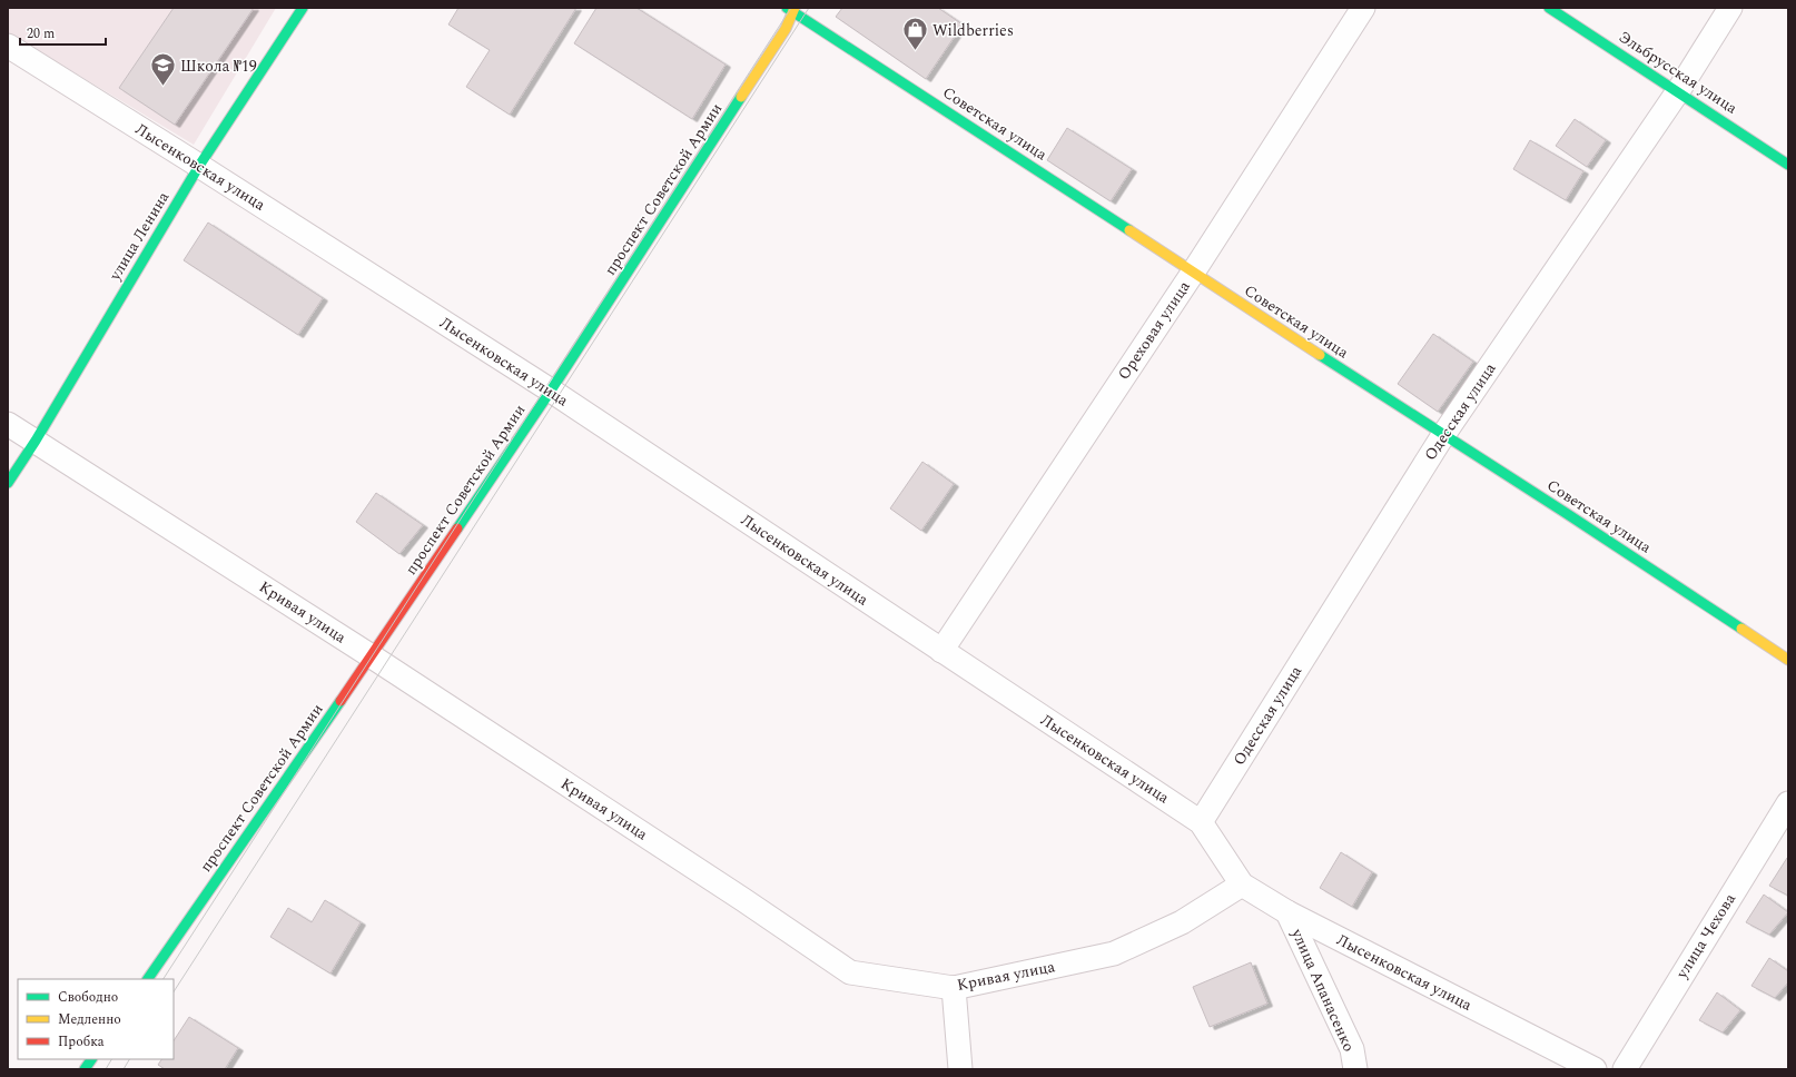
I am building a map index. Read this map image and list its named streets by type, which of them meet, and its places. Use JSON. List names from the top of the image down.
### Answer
{
  "streets": {
    "main road": [
      "Эльбрусская улица",
      "Советская улица",
      "проспект Советской Армии",
      "улица Ленина"
    ],
    "street": [
      "Лысенковская улица",
      "Ореховая улица",
      "Одесская улица",
      "Кривая улица",
      "улица Чехова",
      "улица Апанасенко"
    ]
  },
  "crossings": [
    ["Эльбрусская улица", "Одесская улица"],
    ["Советская улица", "проспект Советской Армии"],
    ["Советская улица", "Ореховая улица"],
    ["Советская улица", "Одесская улица"],
    ["Лысенковская улица", "проспект Советской Армии"],
    ["Лысенковская улица", "улица Ленина"],
    ["Лысенковская улица", "Ореховая улица"],
    ["Лысенковская улица", "Одесская улица"],
    ["Лысенковская улица", "Кривая улица"],
    ["Лысенковская улица", "улица Апанасенко"],
    ["проспект Советской Армии", "Кривая улица"],
    ["улица Ленина", "Кривая улица"]
  ],
  "places": {
    "shop": ["Wildberries"],
    "school or university": ["Школа №19"]
  },
  "legend": ["Свободно", "Медленно", "Пробка"],
  "scale_bar": "20 m"
}
